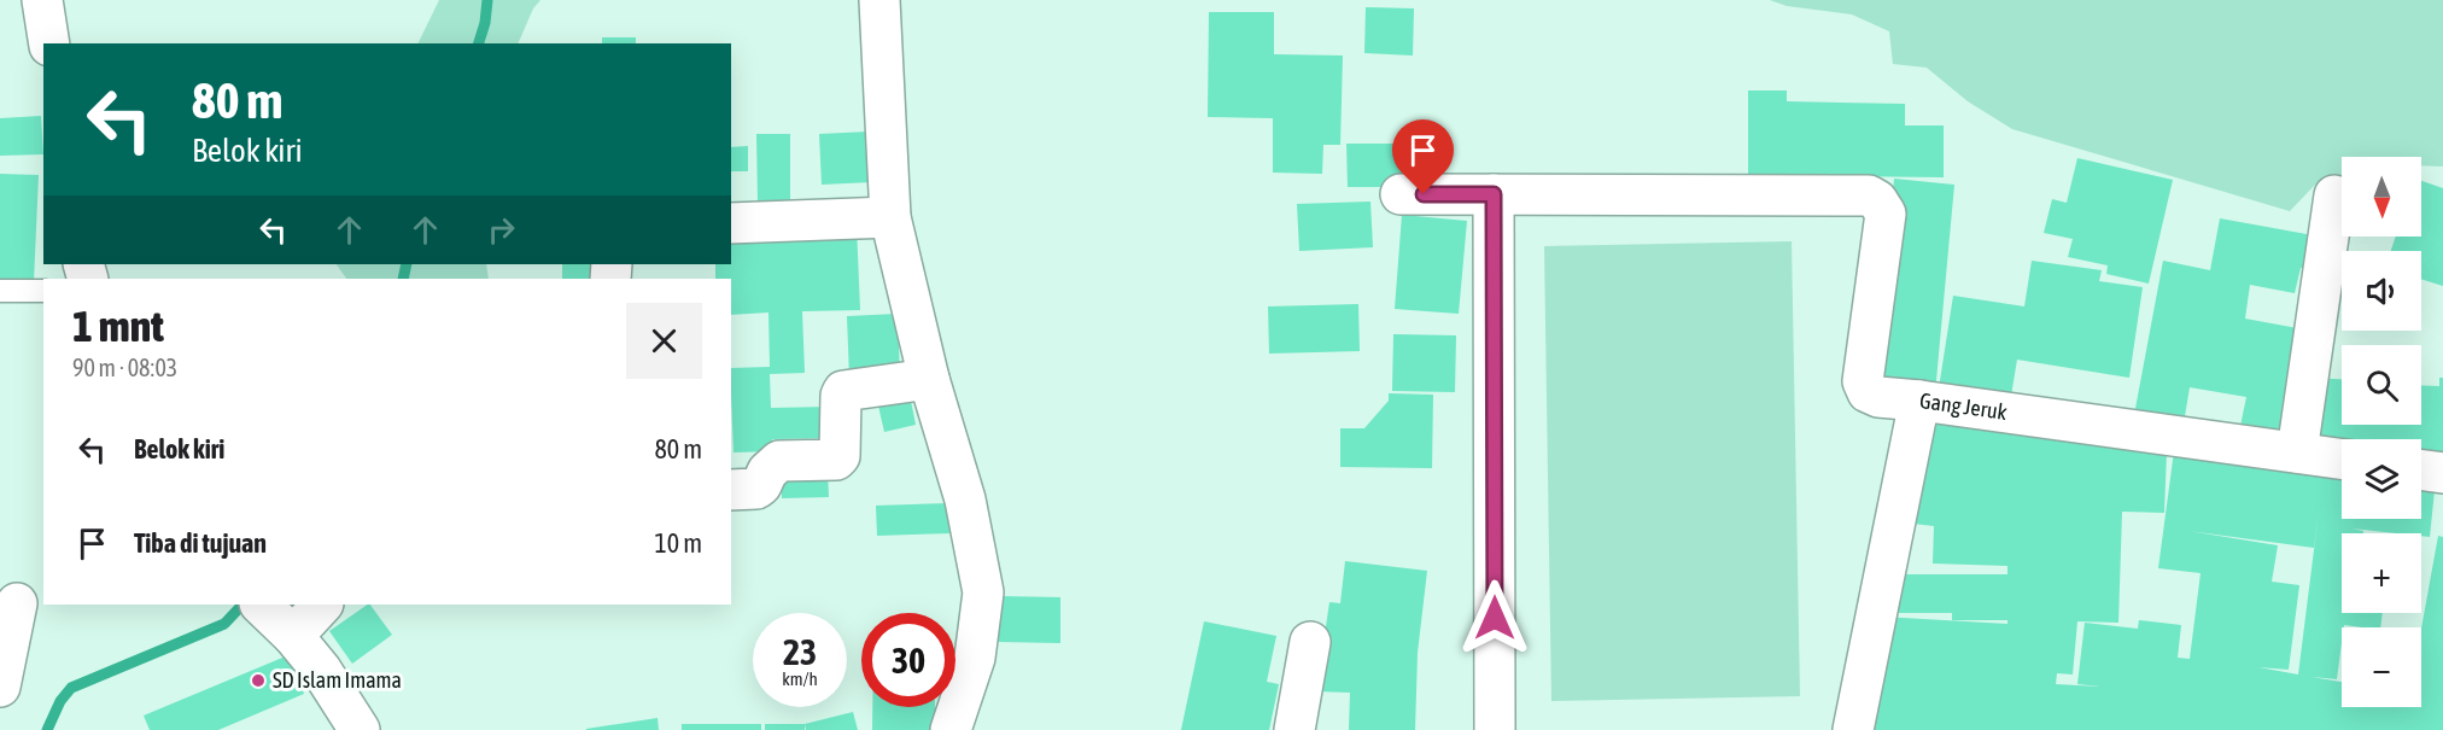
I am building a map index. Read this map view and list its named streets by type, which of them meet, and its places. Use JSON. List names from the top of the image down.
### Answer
{
  "streets": {
    "street": ["Gang Jeruk"]
  },
  "places": ["SD Islam Imama"],
  "north": "bottom",
  "page": {
    "turn": ["80 m", "Belok kiri"],
    "map_buttons": ["+", "−"],
    "heading": ["1 mnt", "90 m · 08:03"],
    "list": [
      {
        "name": "Belok kiri",
        "value": "80 m"
      },
      {
        "name": "Tiba di tujuan",
        "value": "10 m"
      }
    ],
    "speed": "23 km/h",
    "limit": "30"
  }
}
